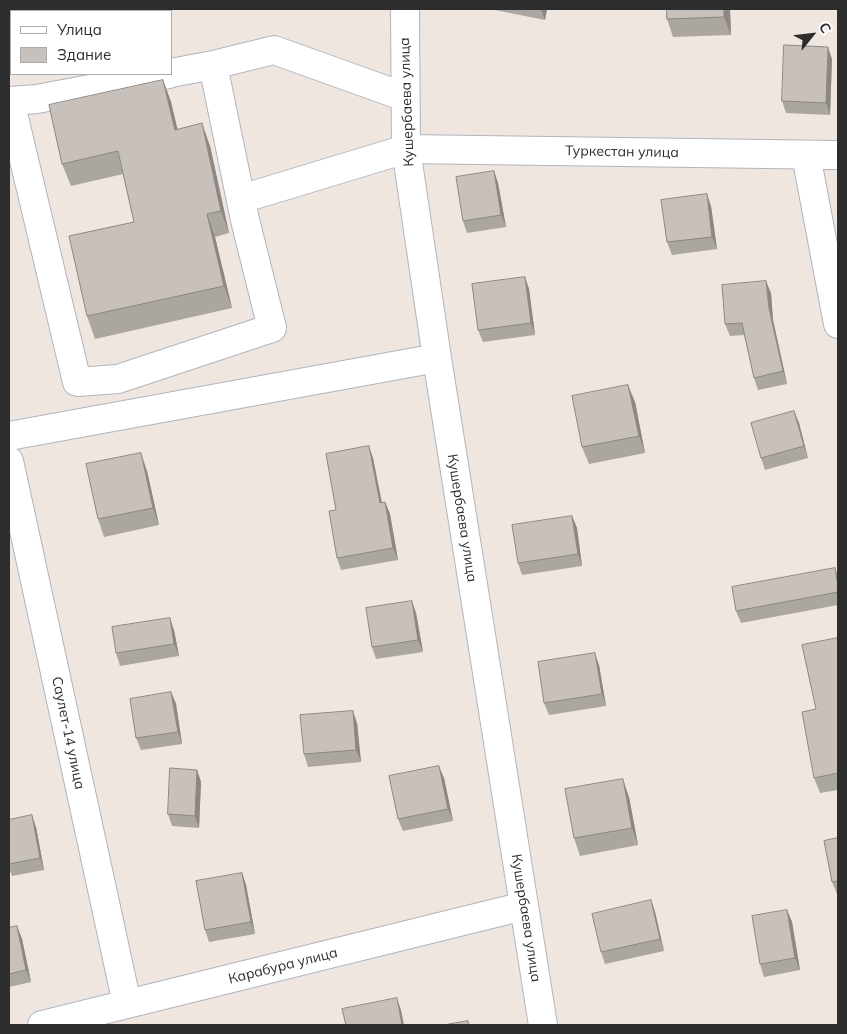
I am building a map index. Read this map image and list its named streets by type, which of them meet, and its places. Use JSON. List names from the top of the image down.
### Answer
{
  "streets": {
    "street": [
      "Кушербаева улица",
      "Туркестан улица",
      "Саулет-14 улица",
      "Карабура улица"
    ]
  },
  "crossings": [
    ["Кушербаева улица", "Туркестан улица"],
    ["Кушербаева улица", "Карабура улица"],
    ["Саулет-14 улица", "Карабура улица"]
  ],
  "legend": ["Улица", "Здание"],
  "north": "top right"
}
